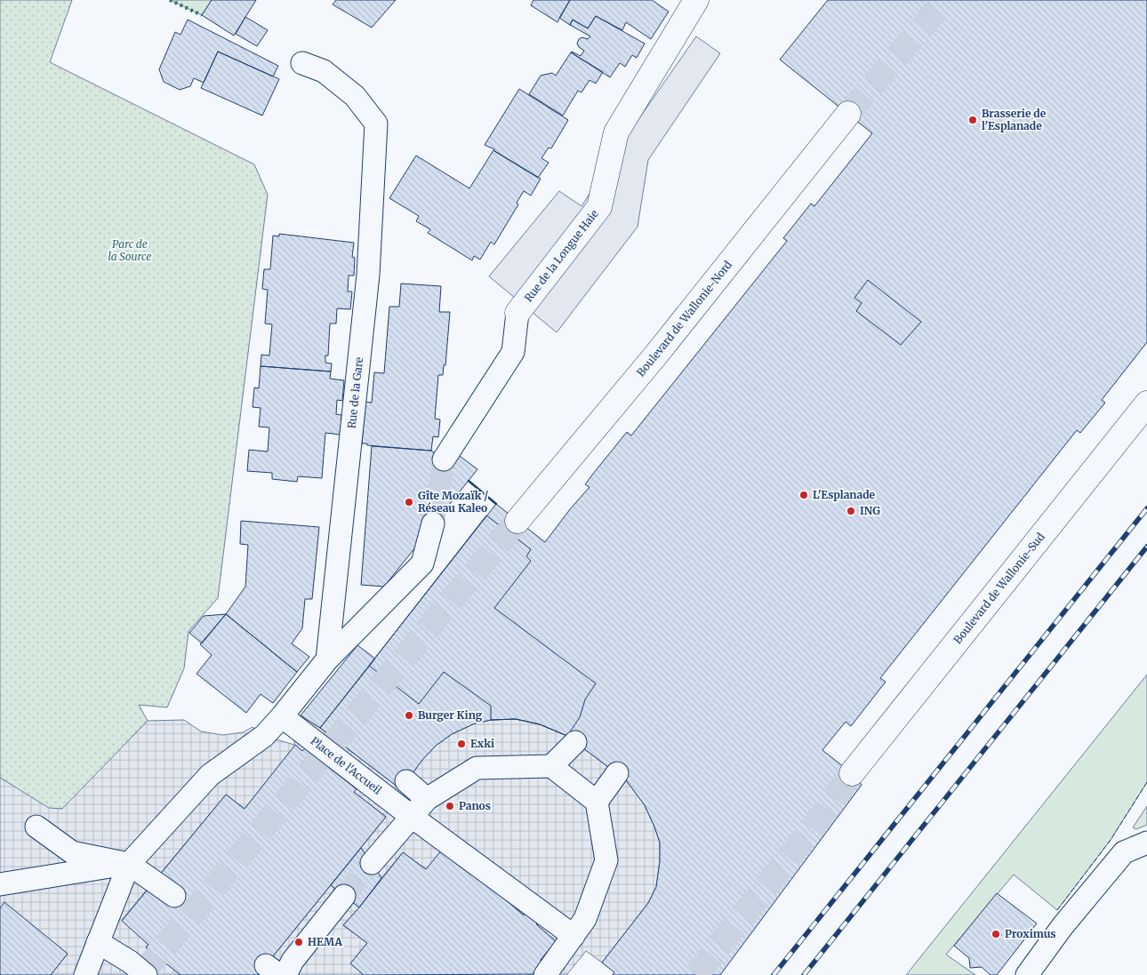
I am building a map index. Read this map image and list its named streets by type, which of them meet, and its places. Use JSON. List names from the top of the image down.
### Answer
{
  "streets": {
    "main road": ["Rue de la Longue Haie", "Boulevard de Wallonie-Nord", "Boulevard de Wallonie-Sud"],
    "street": ["Rue de la Gare", "Place de l'Accueil"]
  },
  "parks": ["Parc de la Source"],
  "places": [
    "Brasserie de l'Esplanade",
    "L'Esplanade",
    "Gîte Mozaïk / Réseau Kaleo",
    "ING",
    "Burger King",
    "Exki",
    "Panos",
    "Proximus",
    "HEMA"
  ]
}
